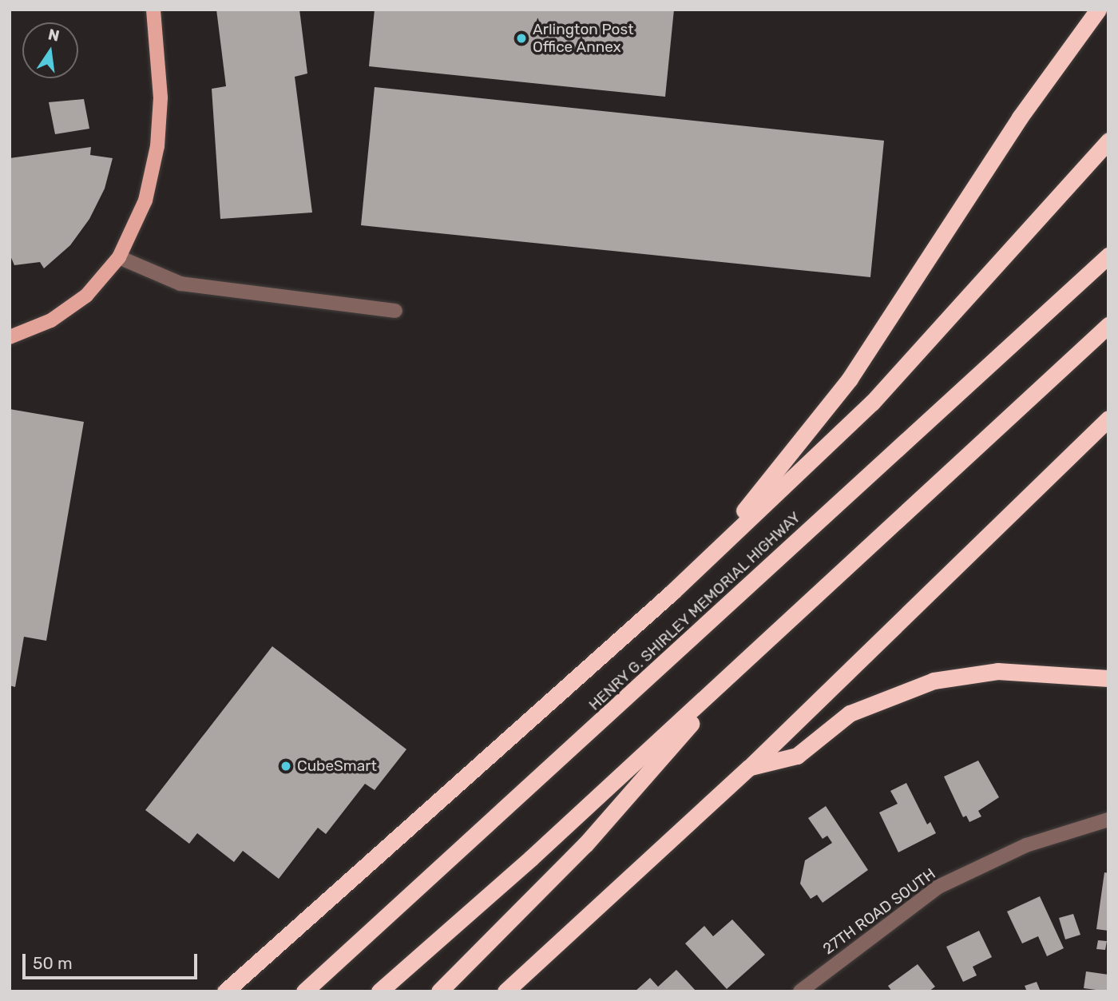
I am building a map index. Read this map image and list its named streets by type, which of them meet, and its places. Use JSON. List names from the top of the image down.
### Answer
{
  "streets": {
    "highway": ["HENRY G. SHIRLEY MEMORIAL HIGHWAY"],
    "street": ["27TH ROAD SOUTH"]
  },
  "places": ["Arlington Post Office Annex", "CubeSmart"],
  "scale_bar": "50 m",
  "north": "top"
}
